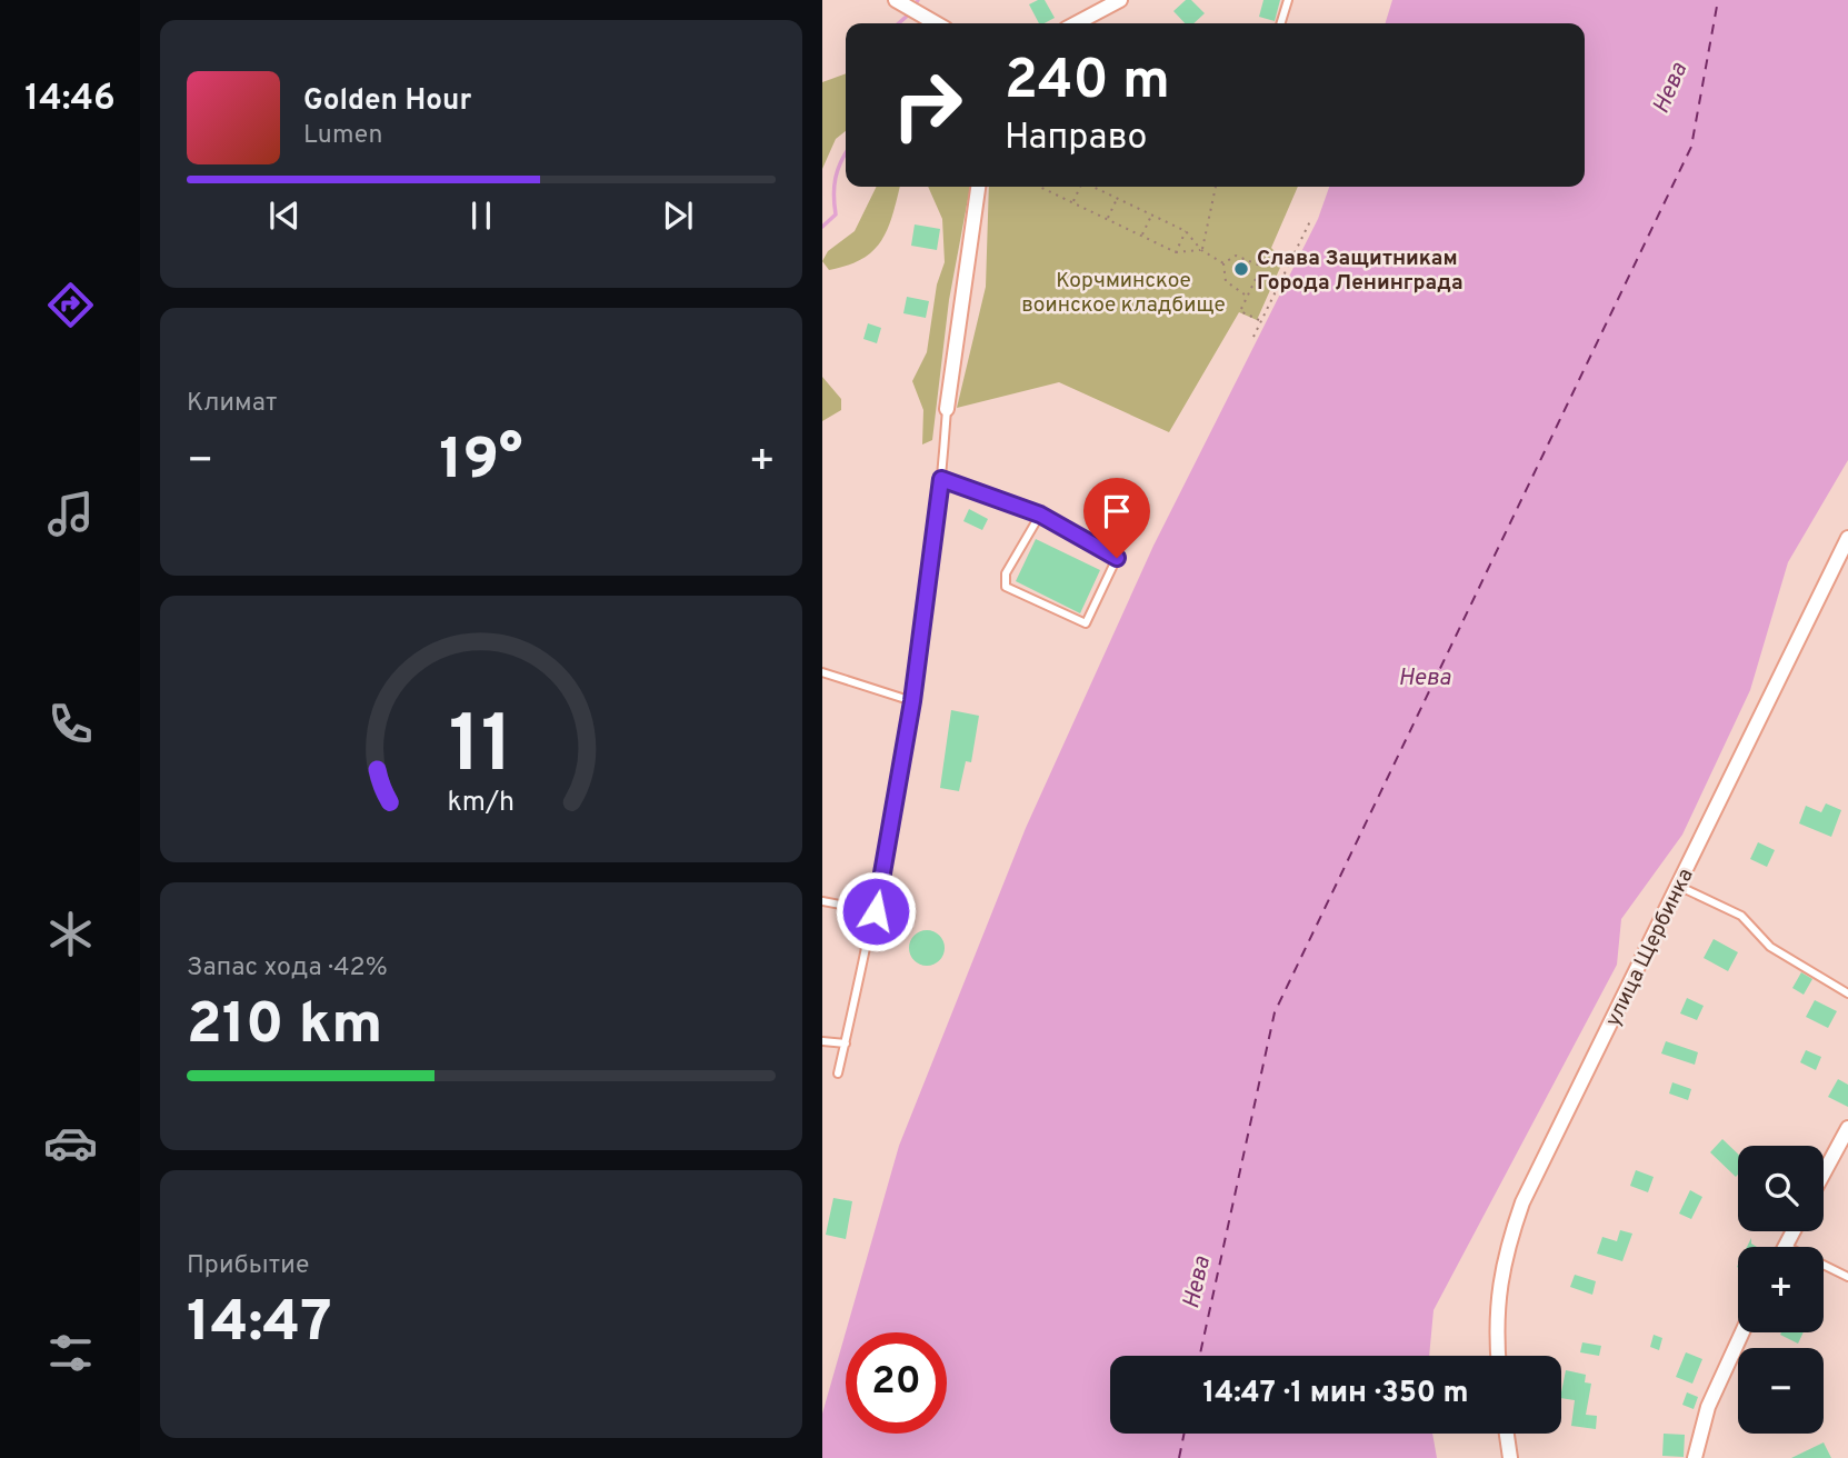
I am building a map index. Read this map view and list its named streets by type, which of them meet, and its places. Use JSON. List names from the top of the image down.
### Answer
{
  "streets": {
    "street": ["улица Щербинка"]
  },
  "water": ["Нева"],
  "parks": ["Корчминское воинское кладбище"],
  "places": ["Слава Защитникам Города Ленинграда"],
  "page": {
    "tabs": "14:46",
    "turn": ["240 m", "Направо"],
    "song": ["Golden Hour", "Lumen"],
    "tile": [
      "Климат",
      ["Запас хода · 42%", "210 km"],
      ["Прибытие", "14:47"]
    ],
    "heat": ["−", "19°", "+"],
    "map_buttons": ["+", "−"],
    "limit": "20",
    "trip": "14:47 · 1 мин · 350 m",
    "gauge": ["11", "km/h"]
  }
}
